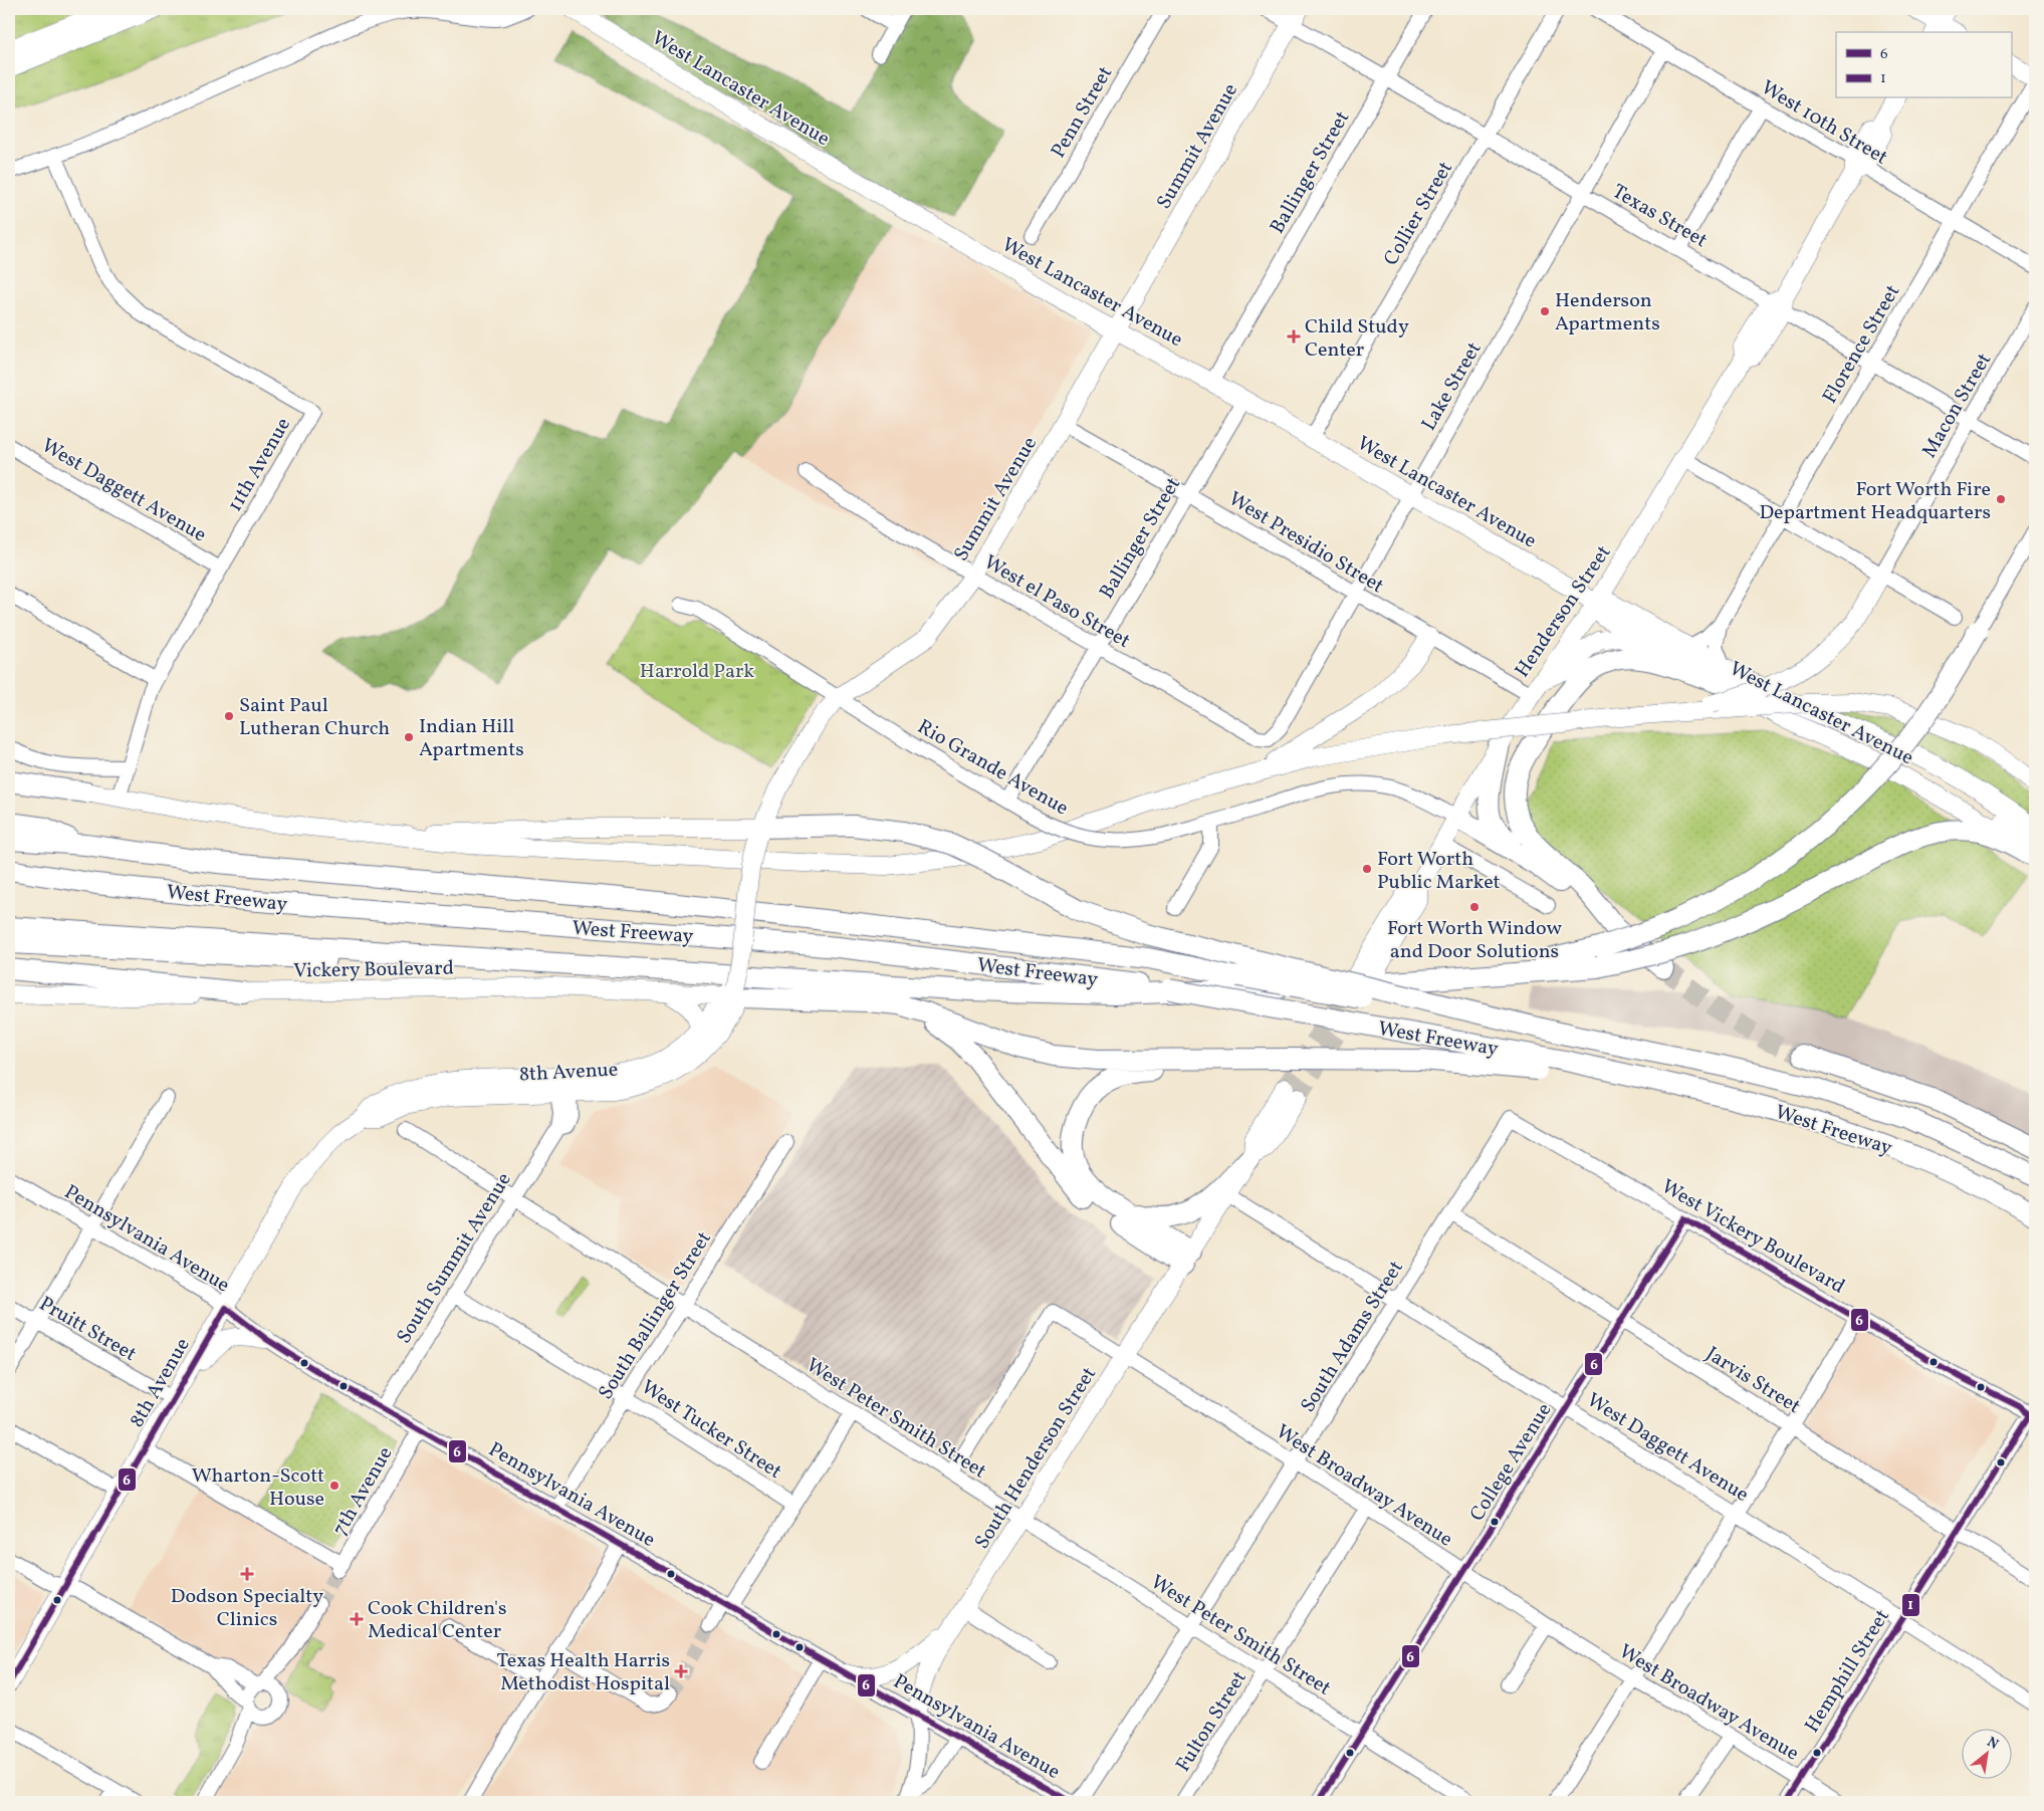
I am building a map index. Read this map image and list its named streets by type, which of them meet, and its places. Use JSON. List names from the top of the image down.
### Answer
{
  "streets": {
    "highway": ["West Freeway"],
    "main road": [
      "West Lancaster Avenue",
      "Summit Avenue",
      "Henderson Street",
      "Vickery Boulevard",
      "8th Avenue",
      "South Henderson Street"
    ],
    "street": [
      "Penn Street",
      "West 10th Street",
      "Ballinger Street",
      "Collier Street",
      "Texas Street",
      "Florence Street",
      "Lake Street",
      "Macon Street",
      "11th Avenue",
      "West Daggett Avenue",
      "West Presidio Street",
      "West el Paso Street",
      "Rio Grande Avenue",
      "West Vickery Boulevard",
      "Pennsylvania Avenue",
      "South Summit Avenue",
      "South Ballinger Street",
      "Pruitt Street",
      "South Adams Street",
      "Jarvis Street",
      "West Peter Smith Street",
      "West Tucker Street",
      "College Avenue",
      "West Broadway Avenue",
      "7th Avenue",
      "Hemphill Street",
      "Fulton Street"
    ]
  },
  "crossings": [
    ["West Lancaster Avenue", "Summit Avenue"],
    ["West Lancaster Avenue", "Ballinger Street"],
    ["West Lancaster Avenue", "Collier Street"],
    ["West Lancaster Avenue", "Florence Street"],
    ["West Lancaster Avenue", "Lake Street"],
    ["West Lancaster Avenue", "Henderson Street"],
    ["West 10th Street", "Florence Street"],
    ["West 10th Street", "Lake Street"],
    ["West 10th Street", "Henderson Street"],
    ["Summit Avenue", "Texas Street"],
    ["Summit Avenue", "West Presidio Street"],
    ["Summit Avenue", "West el Paso Street"],
    ["Summit Avenue", "Rio Grande Avenue"],
    ["Summit Avenue", "Vickery Boulevard"],
    ["Summit Avenue", "8th Avenue"],
    ["Ballinger Street", "Texas Street"],
    ["Ballinger Street", "West Presidio Street"],
    ["Ballinger Street", "West el Paso Street"],
    ["Ballinger Street", "Rio Grande Avenue"],
    ["Collier Street", "Texas Street"],
    ["Texas Street", "Florence Street"],
    ["Texas Street", "Lake Street"],
    ["Texas Street", "Macon Street"],
    ["Texas Street", "Henderson Street"],
    ["Lake Street", "West Presidio Street"],
    ["Lake Street", "West el Paso Street"],
    ["11th Avenue", "West Daggett Avenue"],
    ["West Daggett Avenue", "South Adams Street"],
    ["West Daggett Avenue", "South Henderson Street"],
    ["West Daggett Avenue", "College Avenue"],
    ["West Daggett Avenue", "Hemphill Street"],
    ["West Presidio Street", "Henderson Street"],
    ["Henderson Street", "Rio Grande Avenue"],
    ["Vickery Boulevard", "8th Avenue"],
    ["8th Avenue", "Pennsylvania Avenue"],
    ["8th Avenue", "South Summit Avenue"],
    ["8th Avenue", "Pruitt Street"],
    ["8th Avenue", "7th Avenue"],
    ["West Vickery Boulevard", "South Adams Street"],
    ["West Vickery Boulevard", "College Avenue"],
    ["West Vickery Boulevard", "Hemphill Street"],
    ["Pennsylvania Avenue", "South Summit Avenue"],
    ["Pennsylvania Avenue", "South Ballinger Street"],
    ["Pennsylvania Avenue", "South Henderson Street"],
    ["Pennsylvania Avenue", "7th Avenue"],
    ["South Summit Avenue", "West Peter Smith Street"],
    ["South Summit Avenue", "West Tucker Street"],
    ["South Ballinger Street", "West Peter Smith Street"],
    ["South Ballinger Street", "West Tucker Street"],
    ["South Adams Street", "Jarvis Street"],
    ["South Adams Street", "West Peter Smith Street"],
    ["South Adams Street", "West Broadway Avenue"],
    ["Jarvis Street", "College Avenue"],
    ["Jarvis Street", "Hemphill Street"],
    ["West Peter Smith Street", "South Henderson Street"],
    ["West Peter Smith Street", "College Avenue"],
    ["West Peter Smith Street", "West Broadway Avenue"],
    ["West Peter Smith Street", "Fulton Street"],
    ["South Henderson Street", "West Broadway Avenue"],
    ["College Avenue", "West Broadway Avenue"],
    ["West Broadway Avenue", "Hemphill Street"],
    ["West Broadway Avenue", "Fulton Street"]
  ],
  "parks": ["Harrold Park"],
  "places": {
    "other": [
      "Henderson Apartments",
      "Fort Worth Fire Department Headquarters",
      "Saint Paul Lutheran Church",
      "Indian Hill Apartments",
      "Fort Worth Public Market",
      "Fort Worth Window and Door Solutions",
      "Wharton-Scott House"
    ],
    "health": [
      "Child Study Center",
      "Dodson Specialty Clinics",
      "Cook Children's Medical Center",
      "Texas Health Harris Methodist Hospital"
    ]
  },
  "lines": ["transit line 6", "transit line 1"],
  "legend": ["6", "1"],
  "north": "top right"
}
